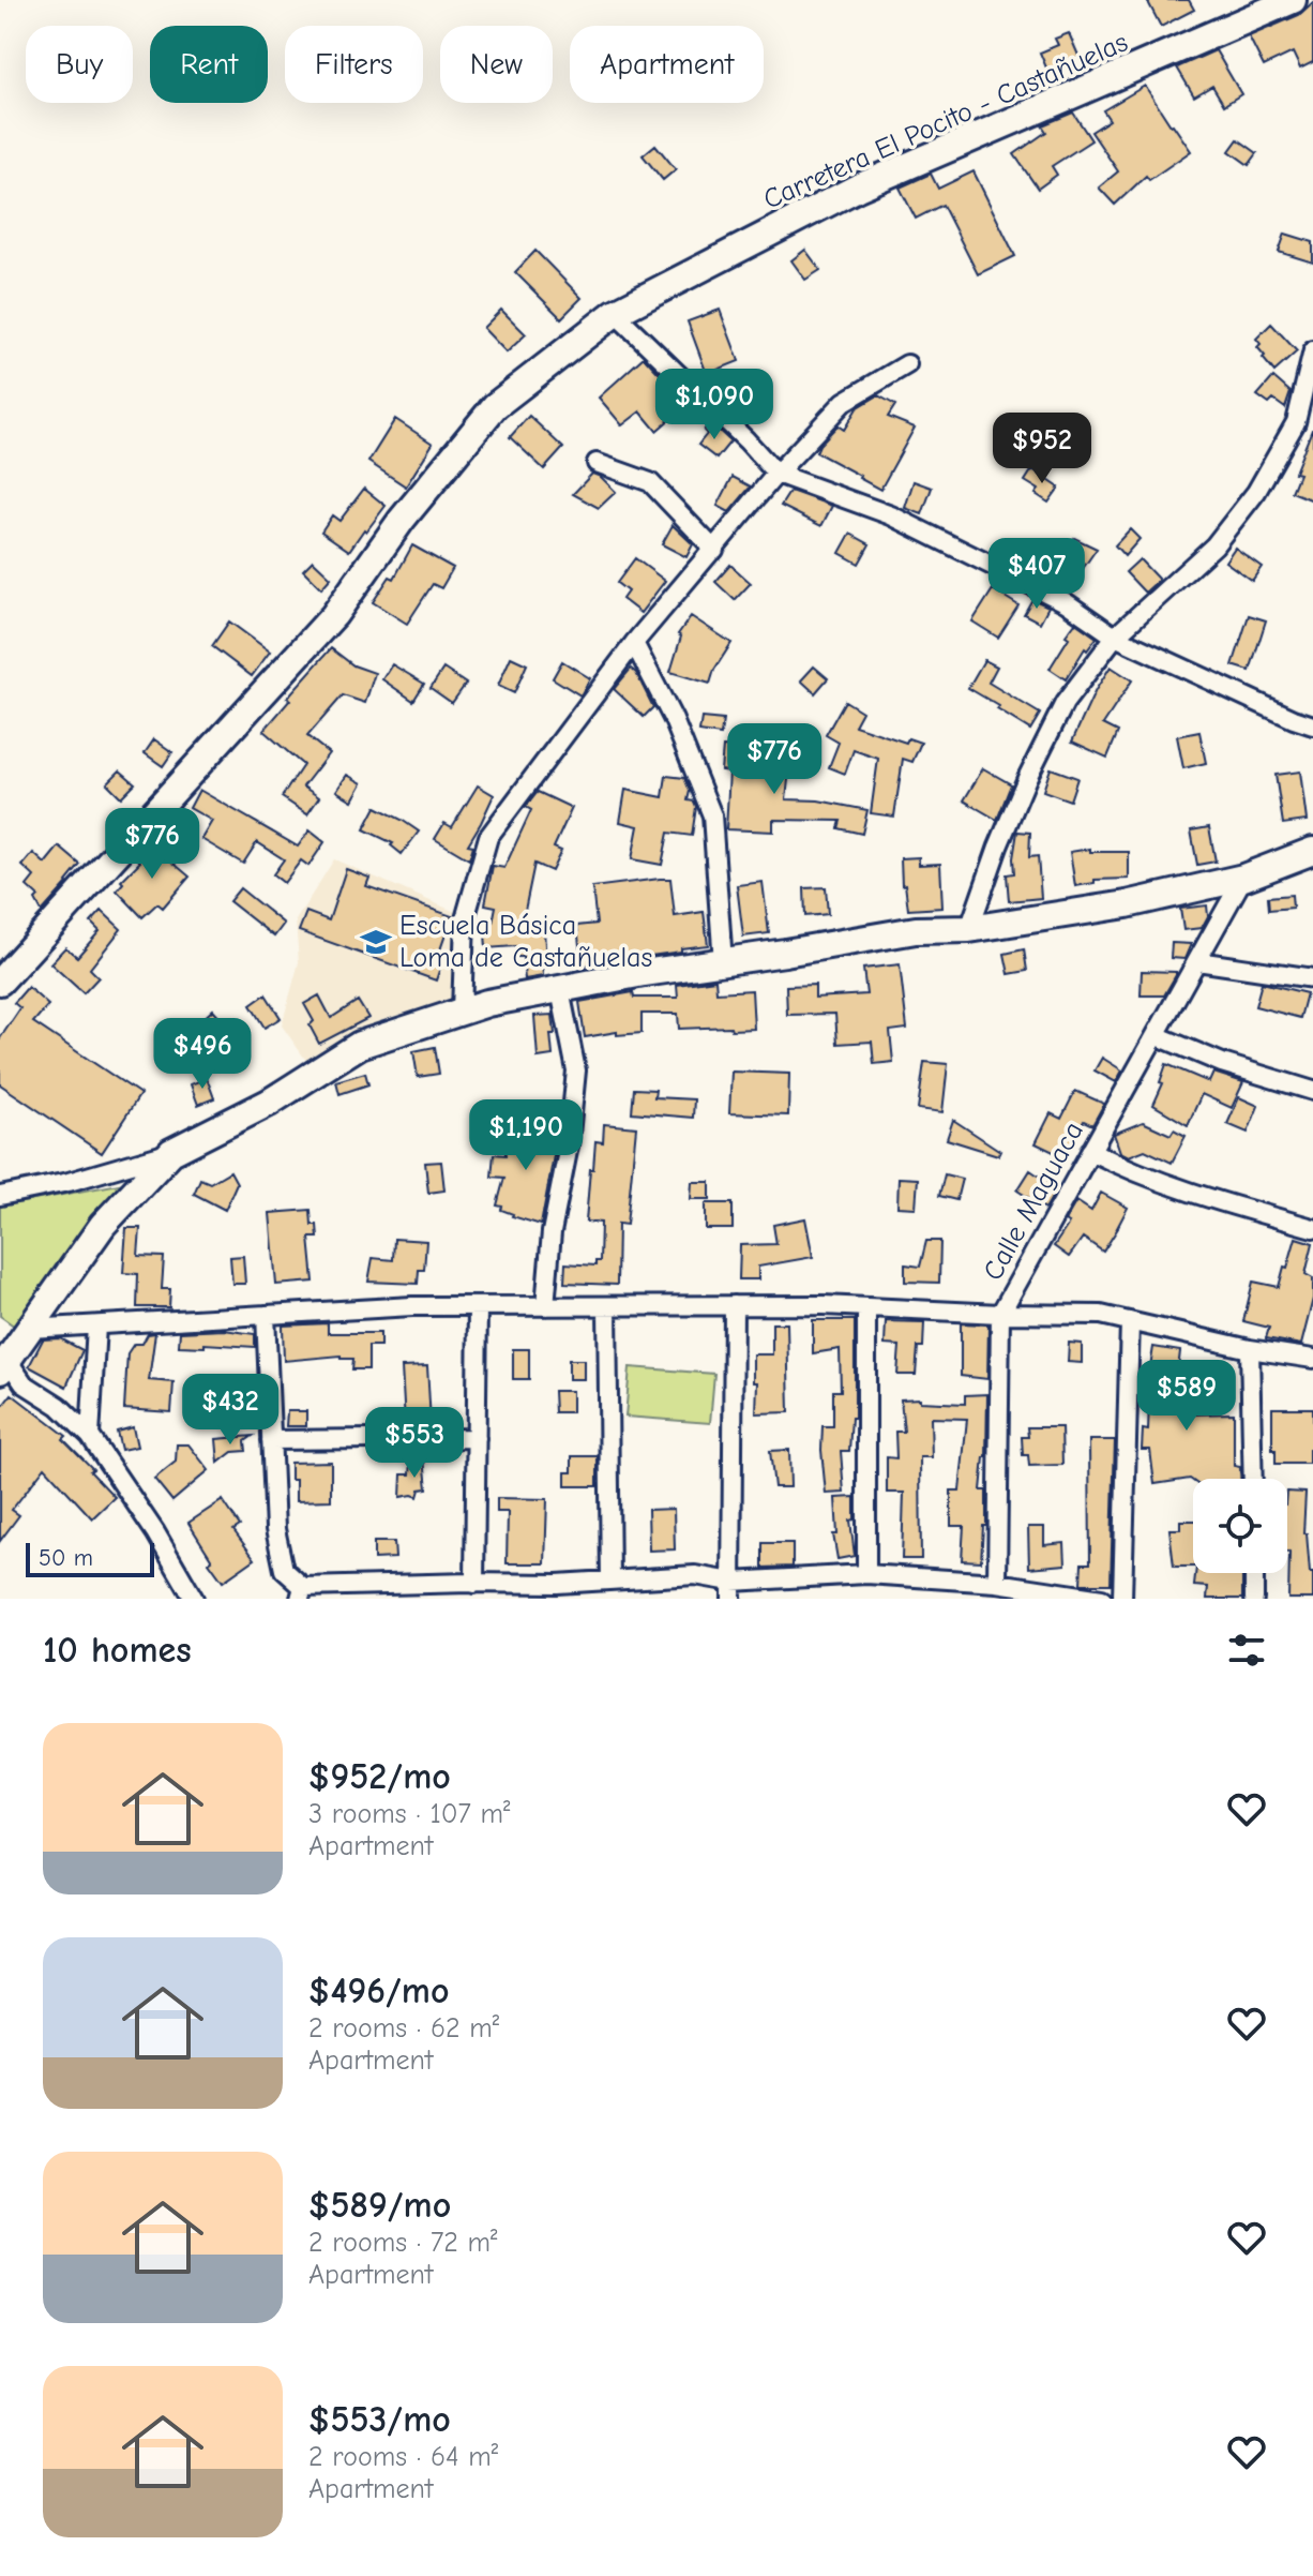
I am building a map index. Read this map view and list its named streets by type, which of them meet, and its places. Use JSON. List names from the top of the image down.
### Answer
{
  "streets": {
    "main road": ["Carretera El Pocito - Castañuelas"],
    "street": ["Calle Maguaca"]
  },
  "places": {
    "school or university": ["Escuela Básica Loma de Castañuelas"]
  },
  "scale_bar": "50 m",
  "page": {
    "chip": [
      "Buy",
      "Rent",
      "Filters",
      "New",
      "Apartment"
    ],
    "price": [
      "$1,090",
      "$952",
      "$407",
      "$776",
      "$776",
      "$496",
      "$1,190",
      "$589",
      "$432",
      "$553"
    ],
    "scale": "50 m",
    "heading": "10 homes",
    "list": [
      {
        "name": "$952/mo",
        "note": "3 rooms · 107 m² · Apartment"
      },
      {
        "name": "$496/mo",
        "note": "2 rooms · 62 m² · Apartment"
      },
      {
        "name": "$589/mo",
        "note": "2 rooms · 72 m² · Apartment"
      },
      {
        "name": "$553/mo",
        "note": "2 rooms · 64 m² · Apartment"
      }
    ]
  }
}
